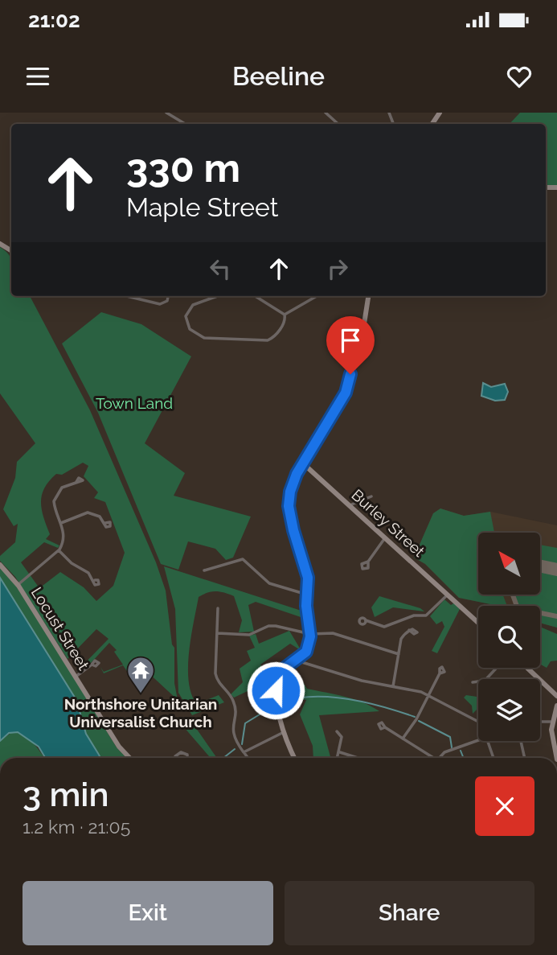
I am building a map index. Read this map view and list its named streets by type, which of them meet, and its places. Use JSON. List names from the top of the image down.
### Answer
{
  "streets": {
    "main road": ["Burley Street", "Locust Street"]
  },
  "parks": ["Town Land"],
  "places": {
    "temple": ["Northshore Unitarian Universalist Church"]
  },
  "north": "top left",
  "page": {
    "status": "21:02",
    "header": "Beeline",
    "turn": ["330 m", "Maple Street"],
    "heading": ["3 min", "1.2 km · 21:05"],
    "buttons": ["Exit", "Share"]
  }
}
